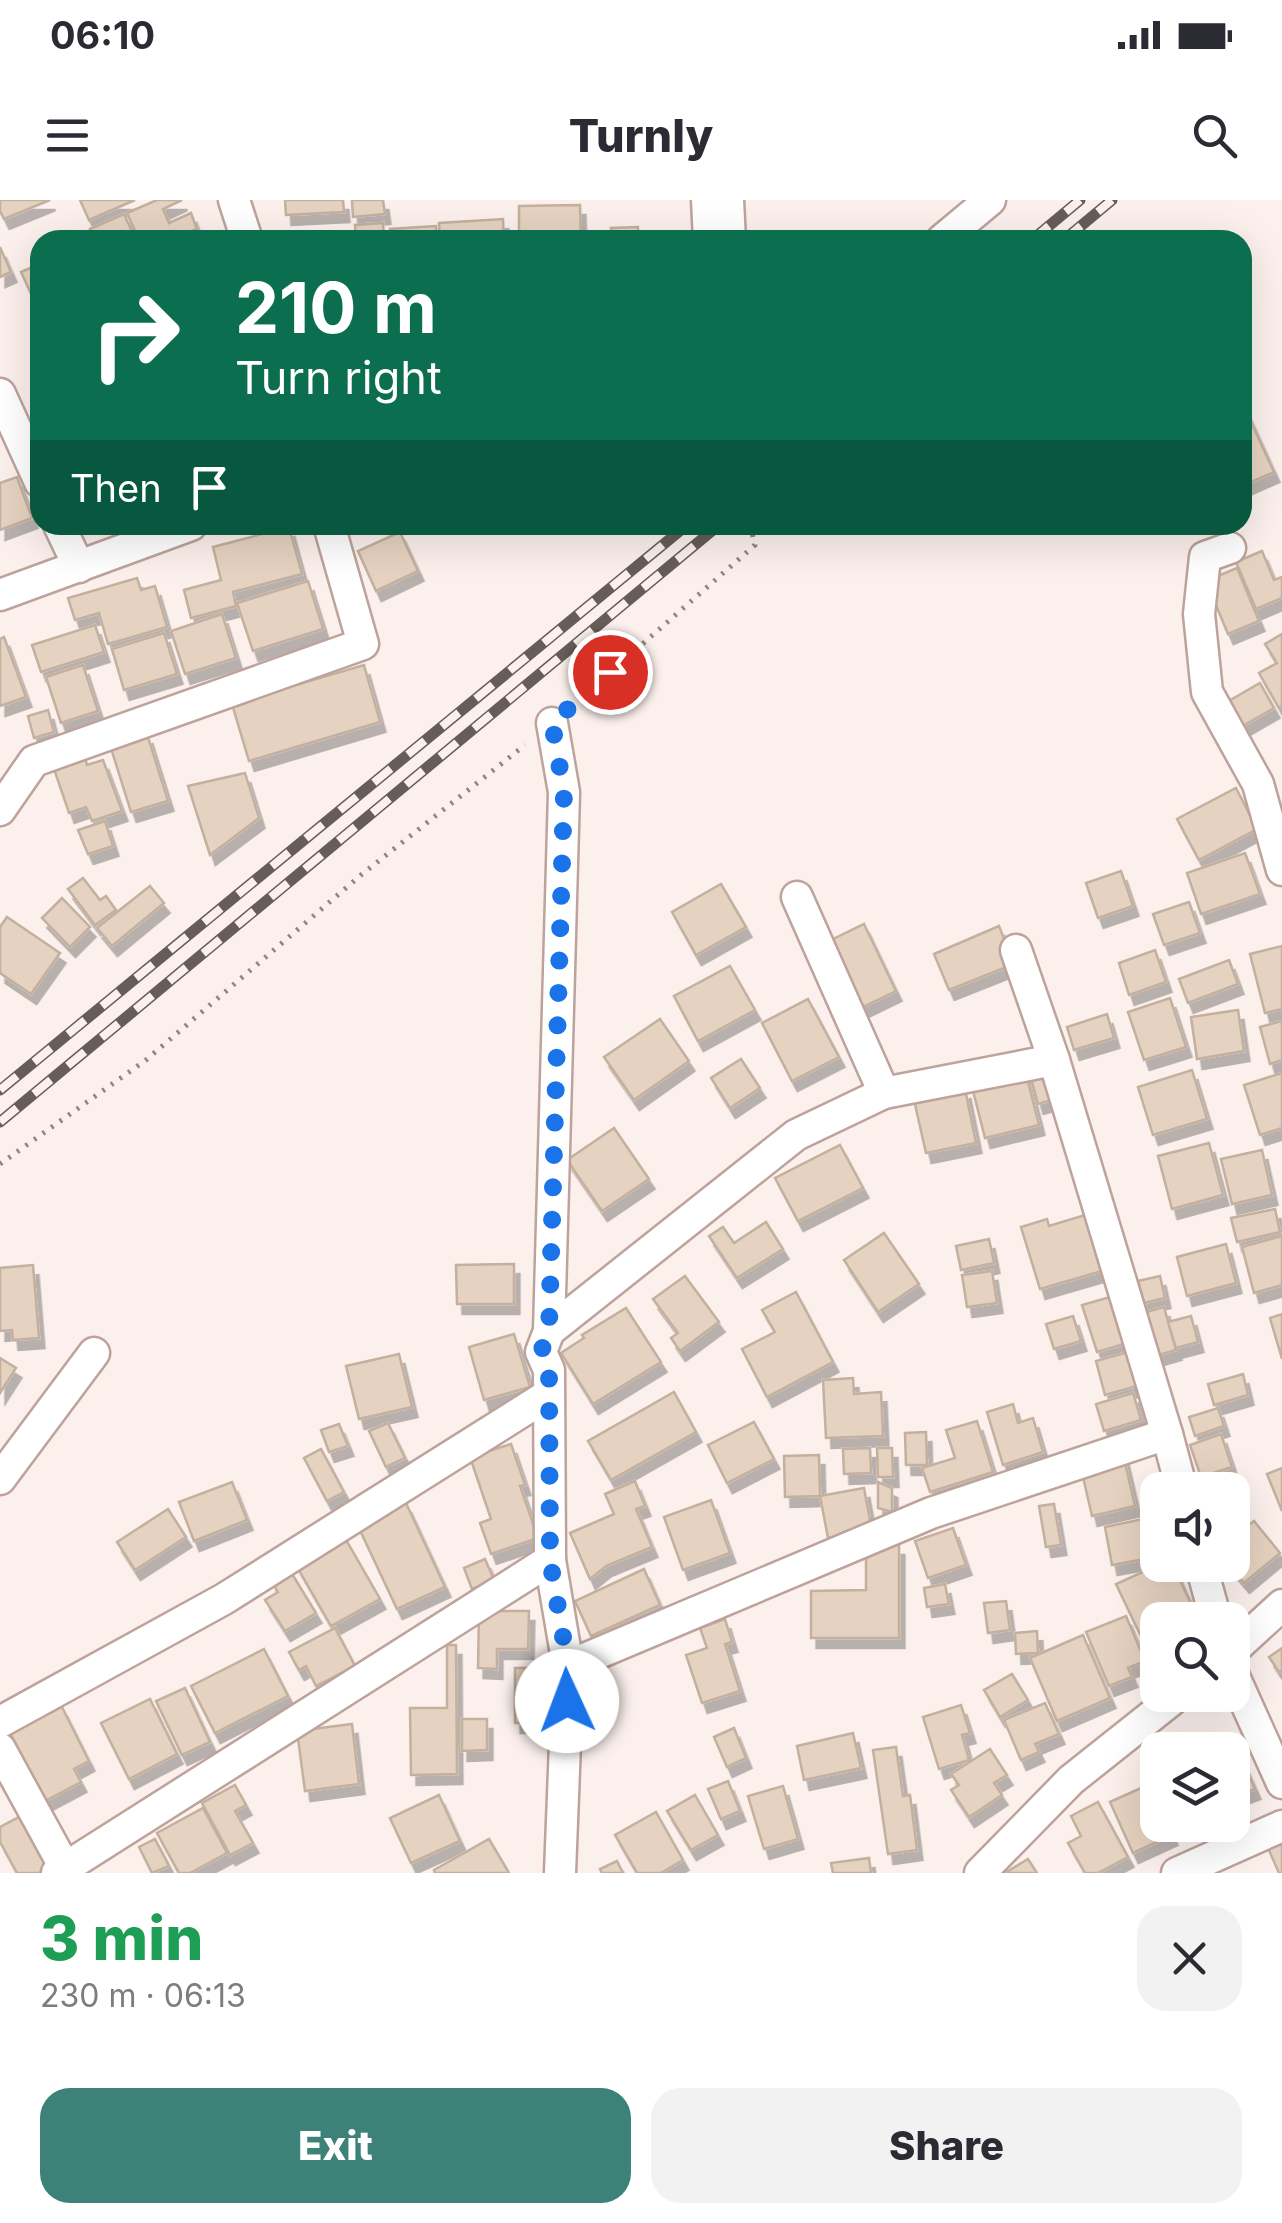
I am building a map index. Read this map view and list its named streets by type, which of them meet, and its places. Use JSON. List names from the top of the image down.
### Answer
{
  "page": {
    "status": "06:10",
    "header": "Turnly",
    "turn": ["210 m", "Turn right"],
    "then": "Then",
    "heading": ["3 min", "230 m · 06:13"],
    "buttons": ["Exit", "Share"]
  }
}
